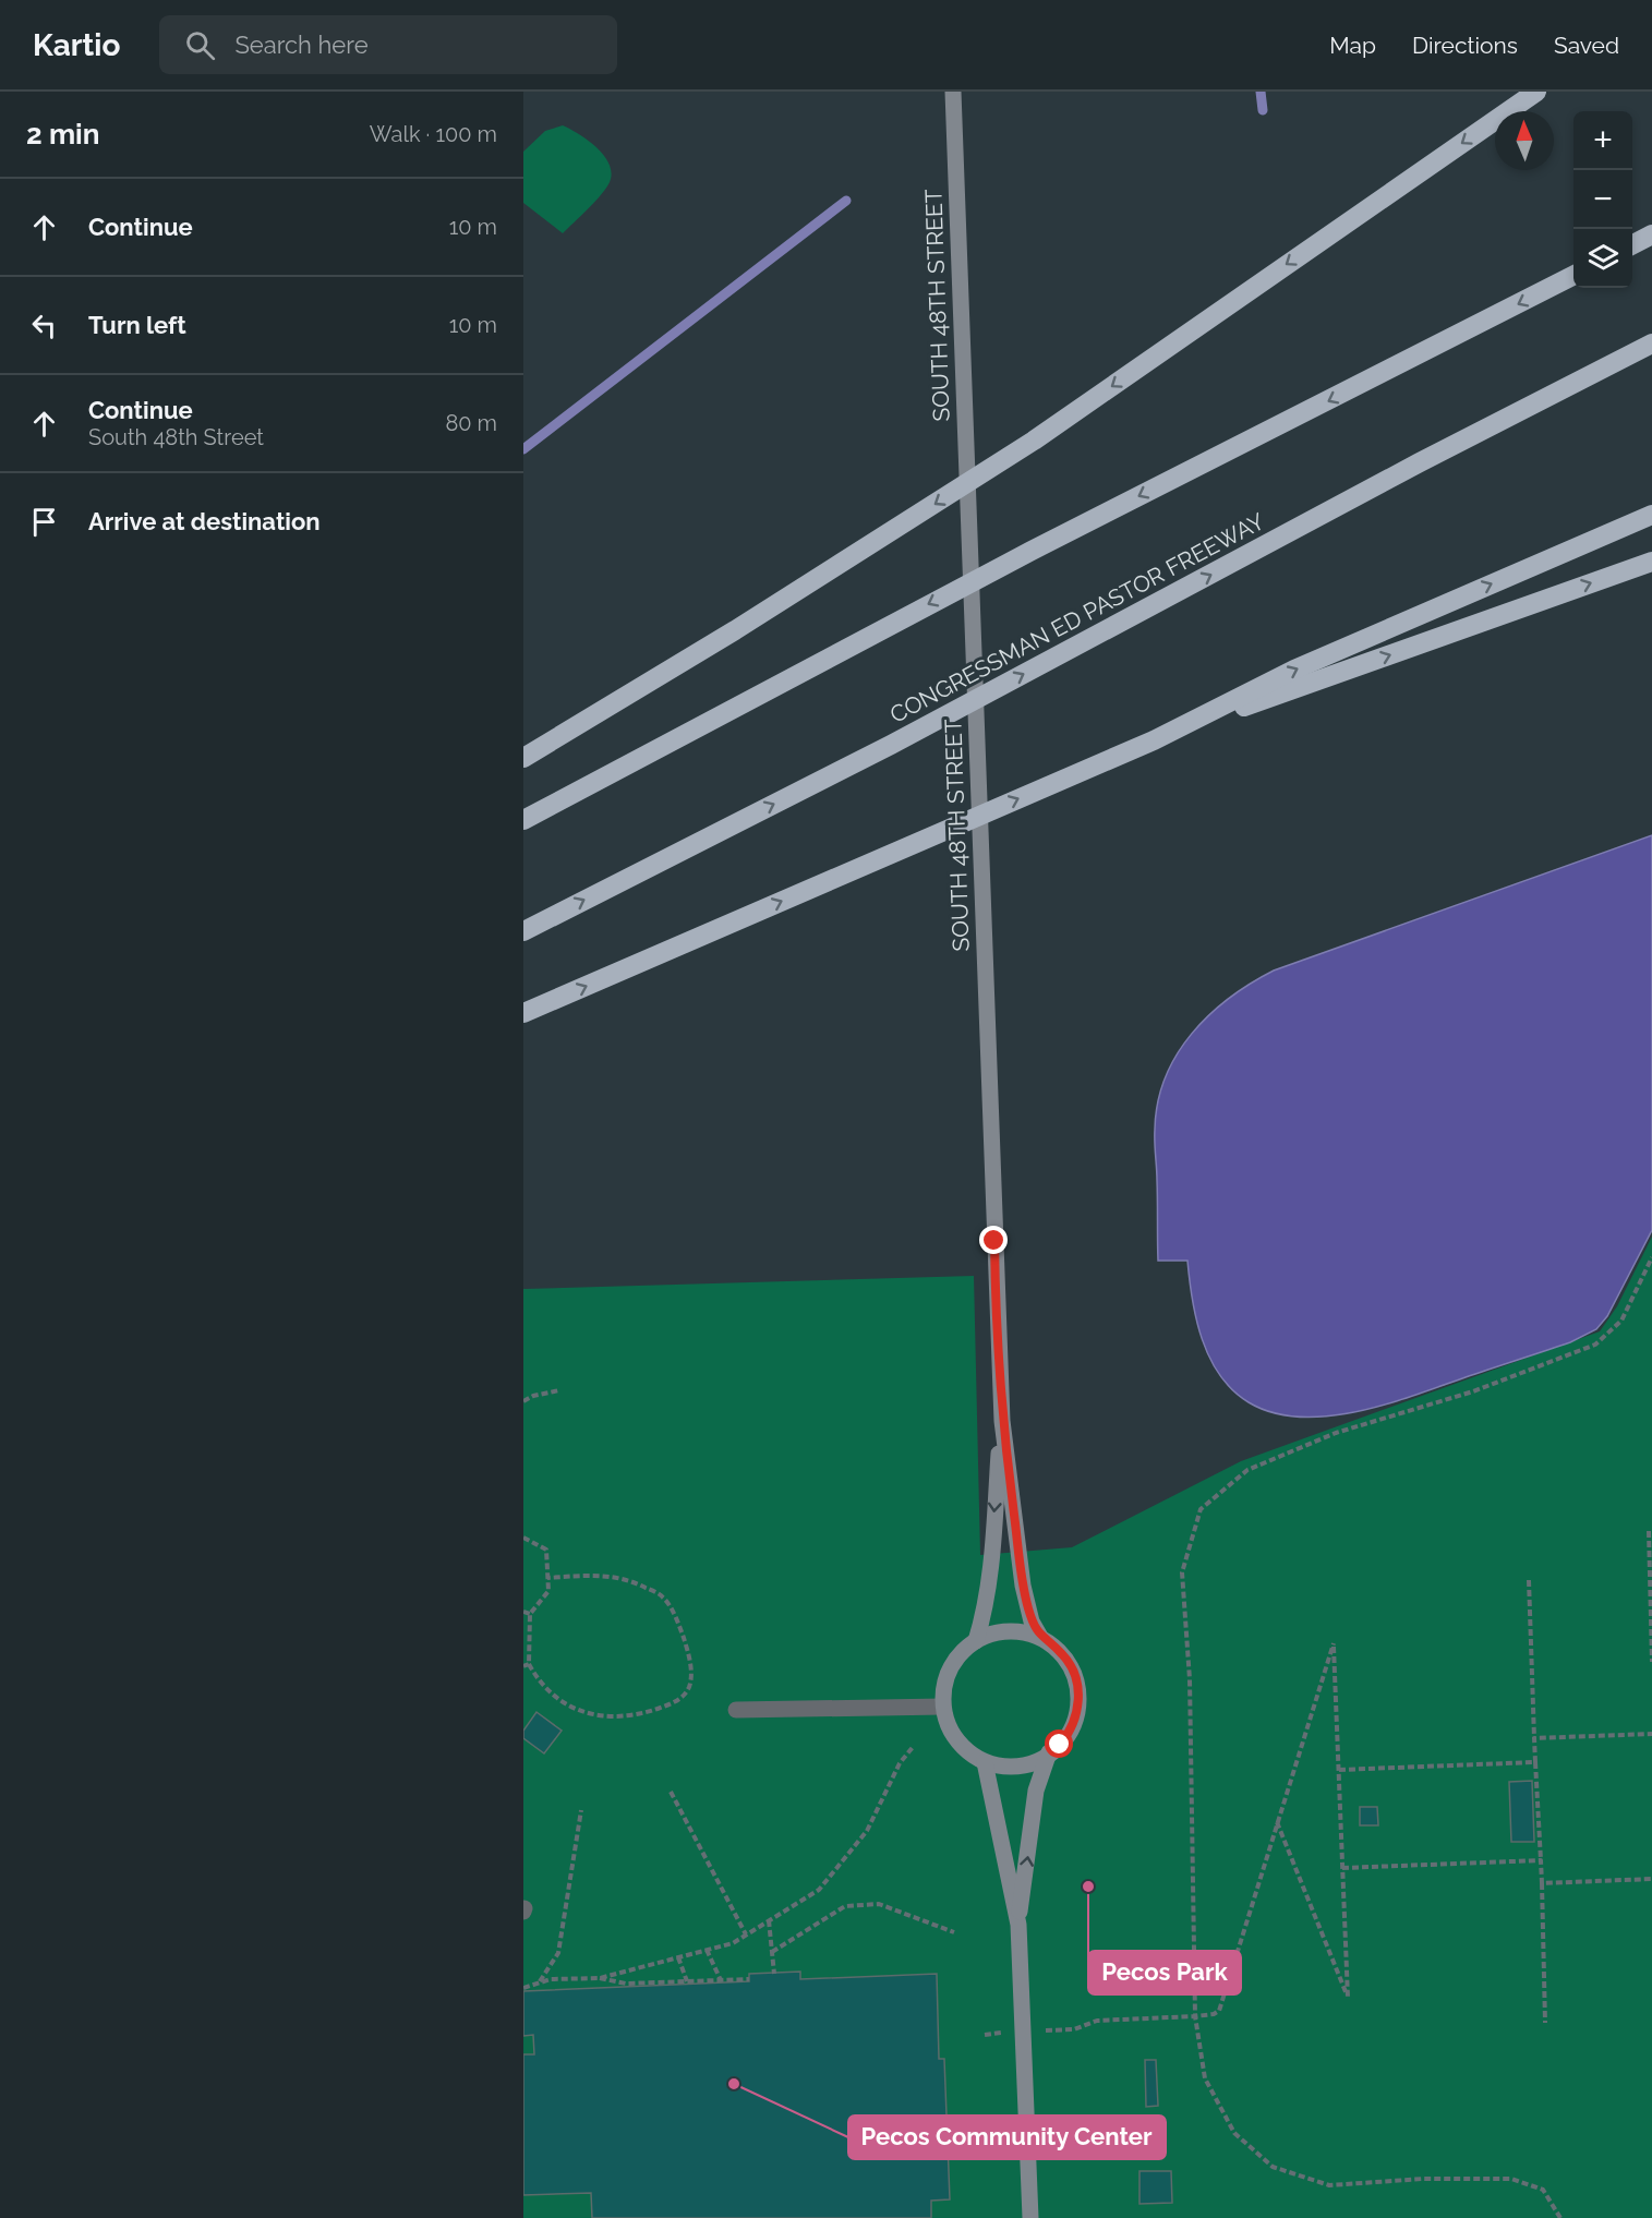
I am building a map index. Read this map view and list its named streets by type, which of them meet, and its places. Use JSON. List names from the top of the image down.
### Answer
{
  "streets": {
    "highway": ["CONGRESSMAN ED PASTOR FREEWAY"],
    "street": ["SOUTH 48TH STREET"]
  },
  "places": ["Pecos Park", "Pecos Community Center"],
  "north": "top",
  "page": {
    "header": "Kartio",
    "search": "Search here",
    "nav": ["Map", "Directions", "Saved"],
    "heading": ["2 min", "Walk · 100 m"],
    "map_buttons": ["+", "−"],
    "list": [
      ["Continue", "10 m"],
      ["Turn left", "10 m"],
      ["Continue", "South 48th Street", "80 m"],
      "Arrive at destination"
    ]
  }
}
